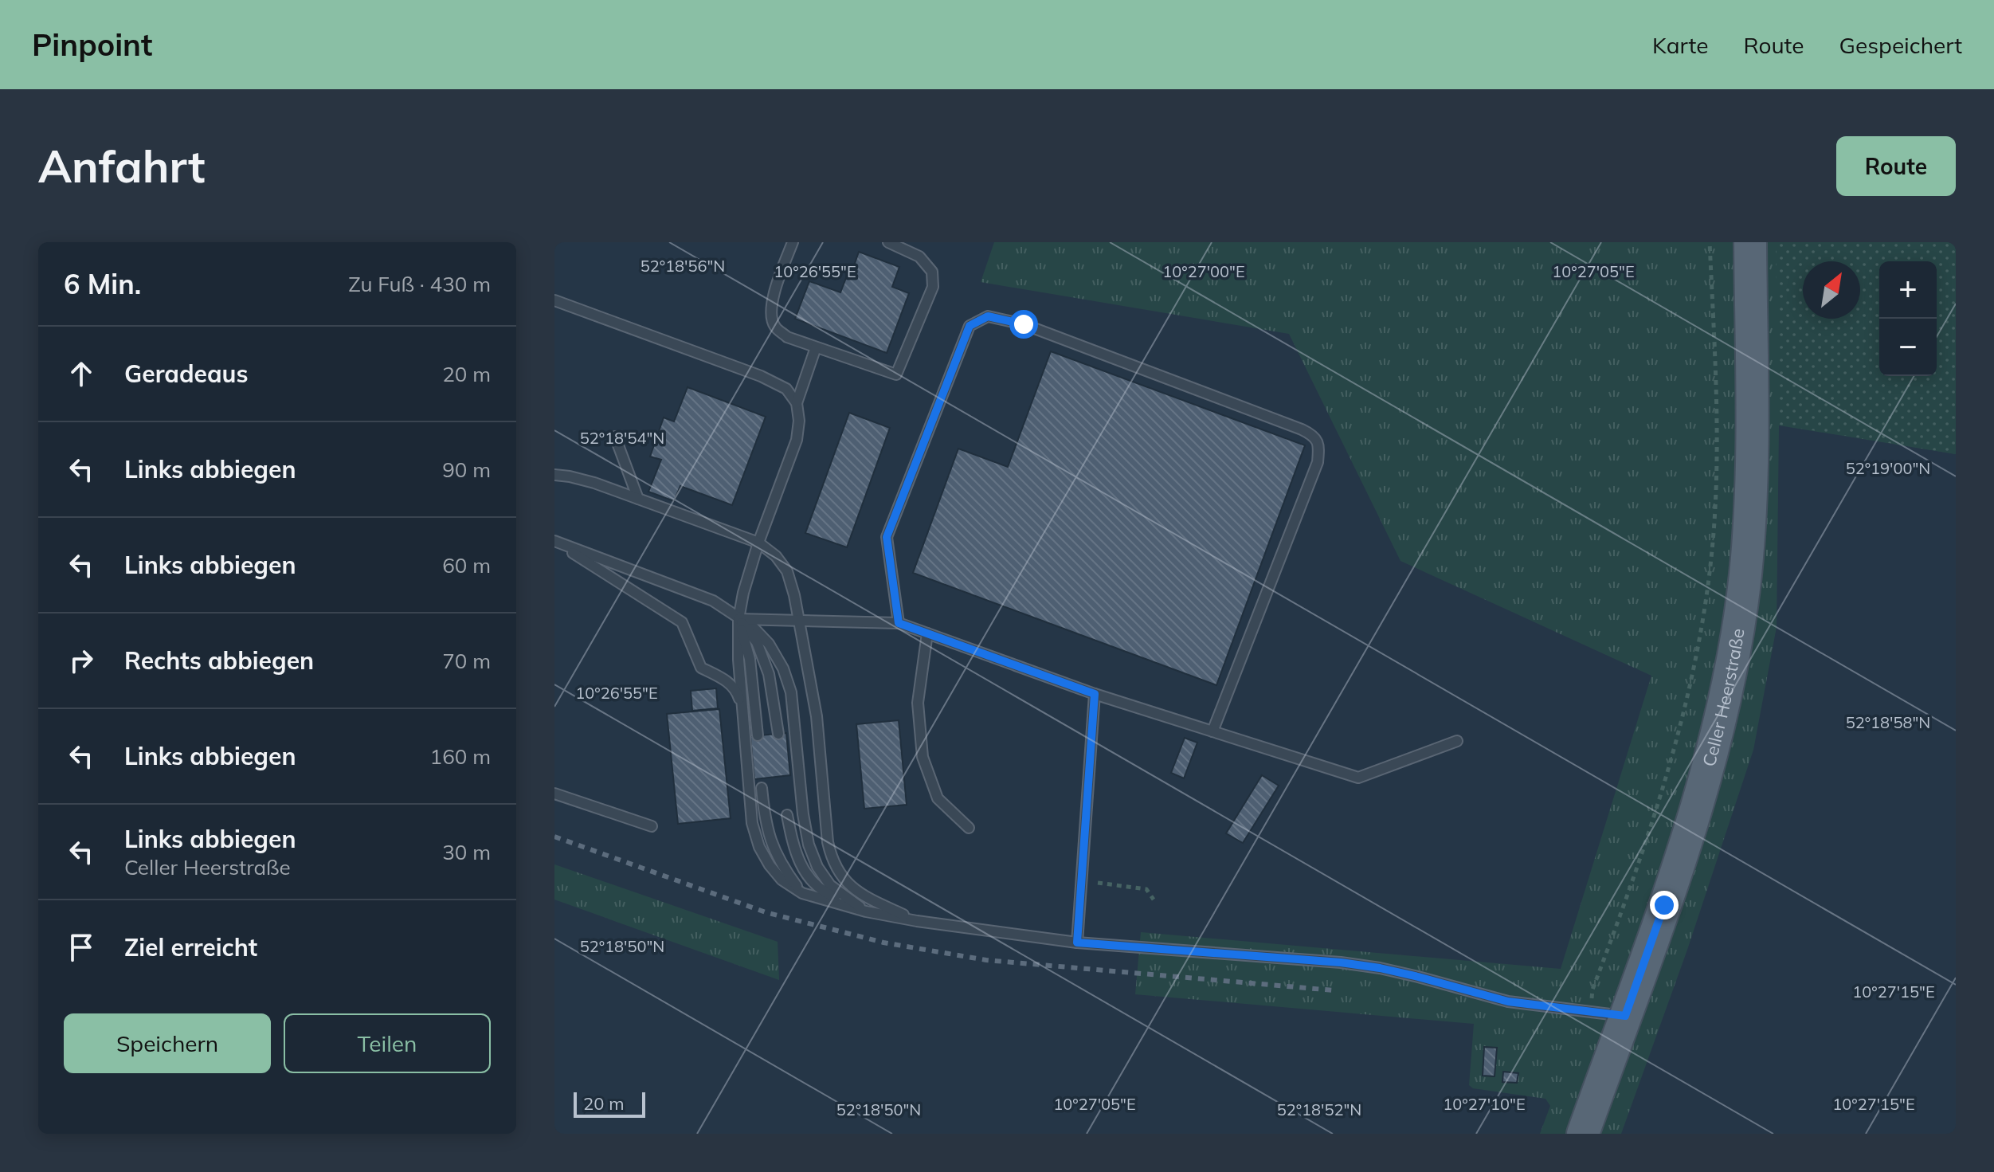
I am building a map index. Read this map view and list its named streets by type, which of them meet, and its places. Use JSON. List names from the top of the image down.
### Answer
{
  "streets": {
    "main road": ["Celler Heerstraße"]
  },
  "scale_bar": "20 m",
  "north": "top right",
  "page": {
    "header": "Pinpoint",
    "nav": ["Karte", "Route", "Gespeichert"],
    "buttons": [
      "Route",
      ["Speichern", "Teilen"]
    ],
    "title": "Anfahrt",
    "heading": ["6 Min.", "Zu Fuß · 430 m"],
    "map_buttons": ["+", "−"],
    "list": [
      ["Geradeaus", "20 m"],
      ["Links abbiegen", "90 m"],
      ["Links abbiegen", "60 m"],
      ["Rechts abbiegen", "70 m"],
      ["Links abbiegen", "160 m"],
      ["Links abbiegen", "Celler Heerstraße", "30 m"],
      "Ziel erreicht"
    ],
    "scale": "20 m"
  },
  "coordinates": [
    "52°18'56\"N",
    "10°26'55\"E",
    "10°27'00\"E",
    "10°27'05\"E",
    "52°18'54\"N",
    "52°19'00\"N",
    "52°18'58\"N",
    "52°18'50\"N",
    "10°27'15\"E",
    "10°27'10\"E",
    "52°18'52\"N"
  ]
}
